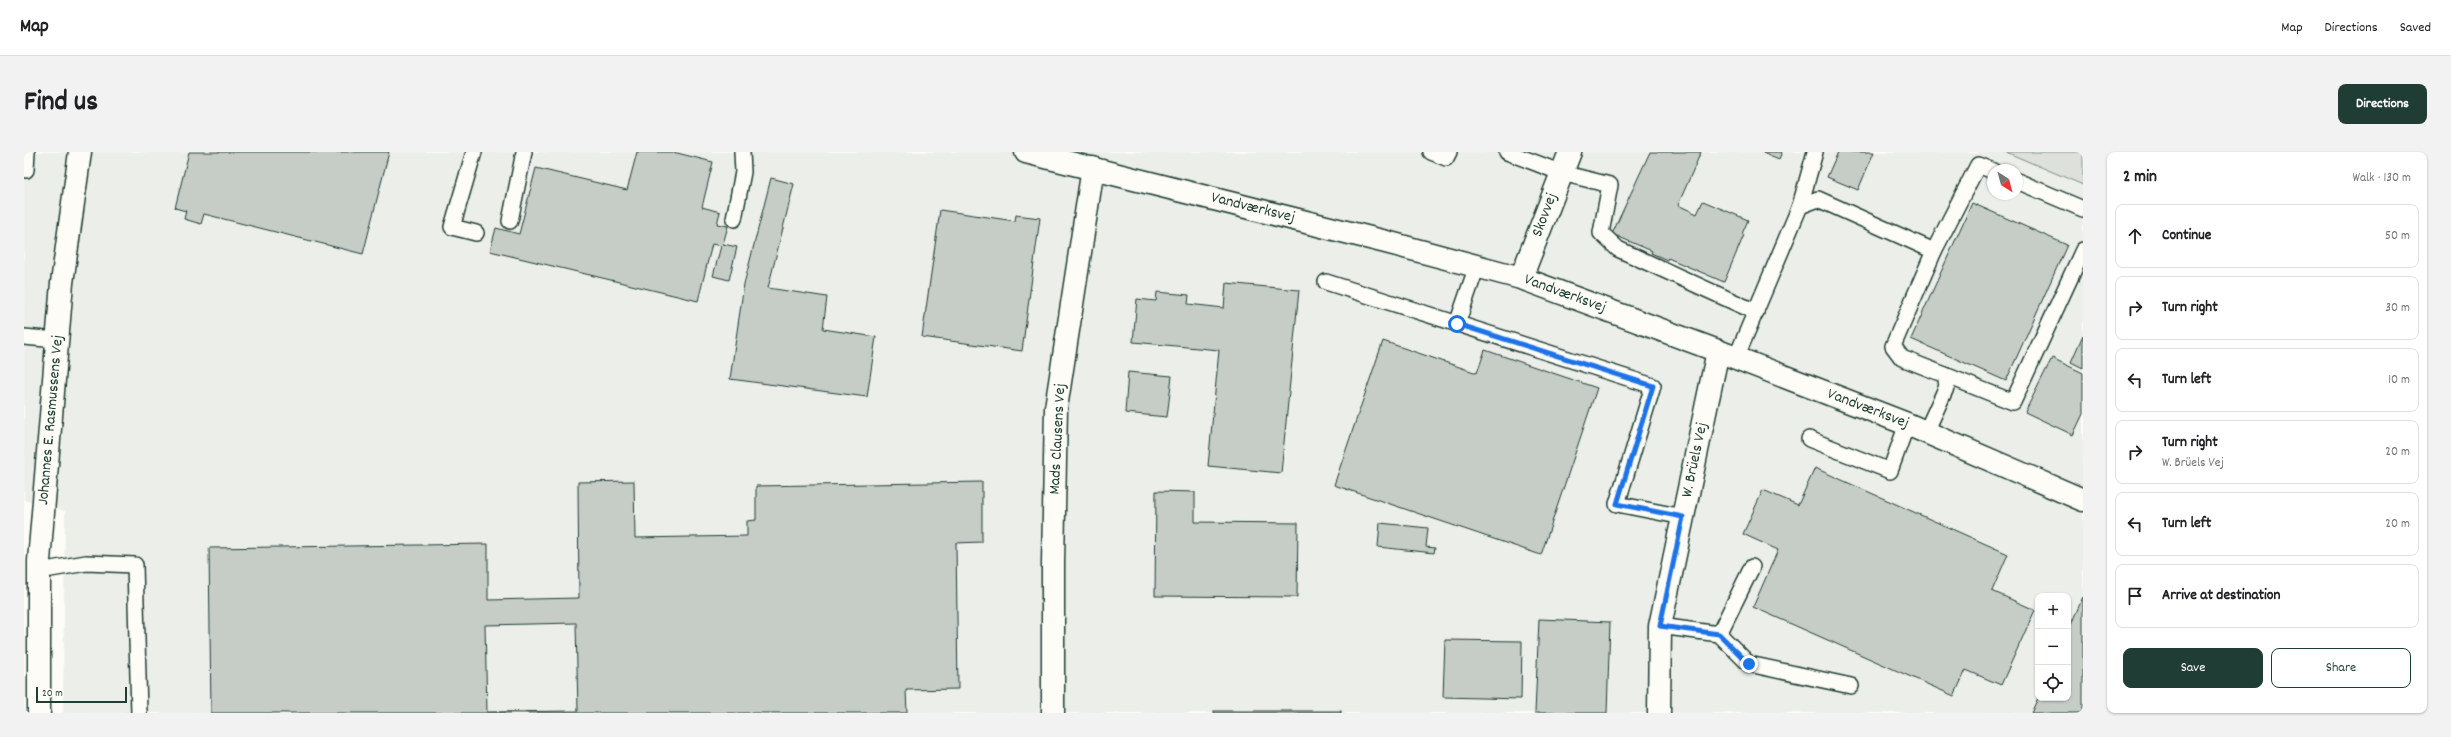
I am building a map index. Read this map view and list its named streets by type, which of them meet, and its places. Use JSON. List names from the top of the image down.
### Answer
{
  "streets": {
    "street": [
      "Vandværksvej",
      "Skovvej",
      "Johannes E. Rasmussens Vej",
      "Mads Clausens Vej",
      "W. Brüels Vej"
    ]
  },
  "crossings": [
    ["Vandværksvej", "Skovvej"],
    ["Vandværksvej", "Mads Clausens Vej"],
    ["Vandværksvej", "W. Brüels Vej"]
  ],
  "scale_bar": "20 m",
  "north": "bottom right",
  "page": {
    "header": "Map",
    "nav": ["Map", "Directions", "Saved"],
    "title": "Find us",
    "buttons": [
      "Directions",
      ["Save", "Share"]
    ],
    "heading": ["2 min", "Walk · 130 m"],
    "list": [
      ["Continue", "50 m"],
      ["Turn right", "30 m"],
      ["Turn left", "10 m"],
      ["Turn right", "W. Brüels Vej", "20 m"],
      ["Turn left", "20 m"],
      "Arrive at destination"
    ],
    "map_buttons": ["+", "−"],
    "scale": "20 m"
  }
}
